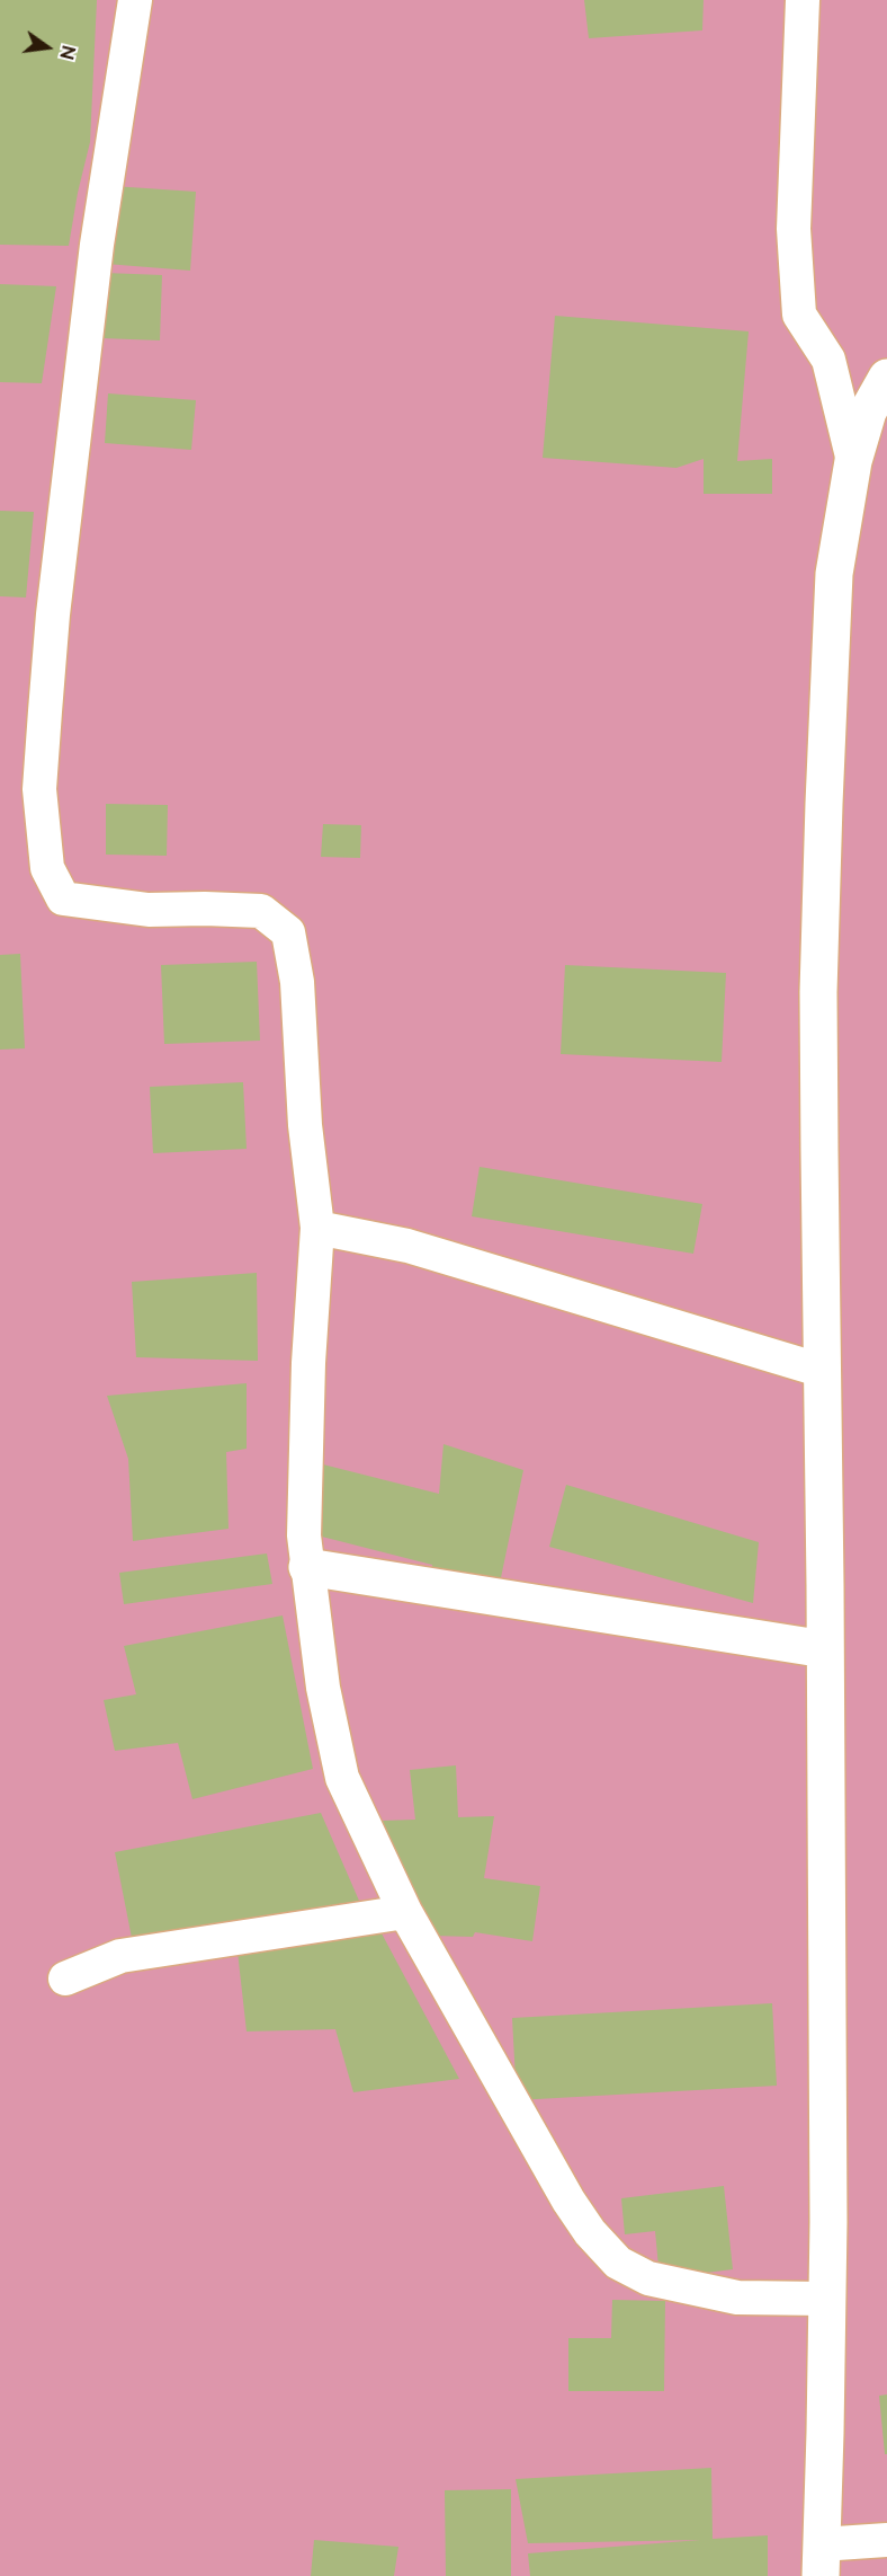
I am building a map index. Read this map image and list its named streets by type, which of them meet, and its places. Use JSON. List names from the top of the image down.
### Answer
{
  "north": "right"
}
